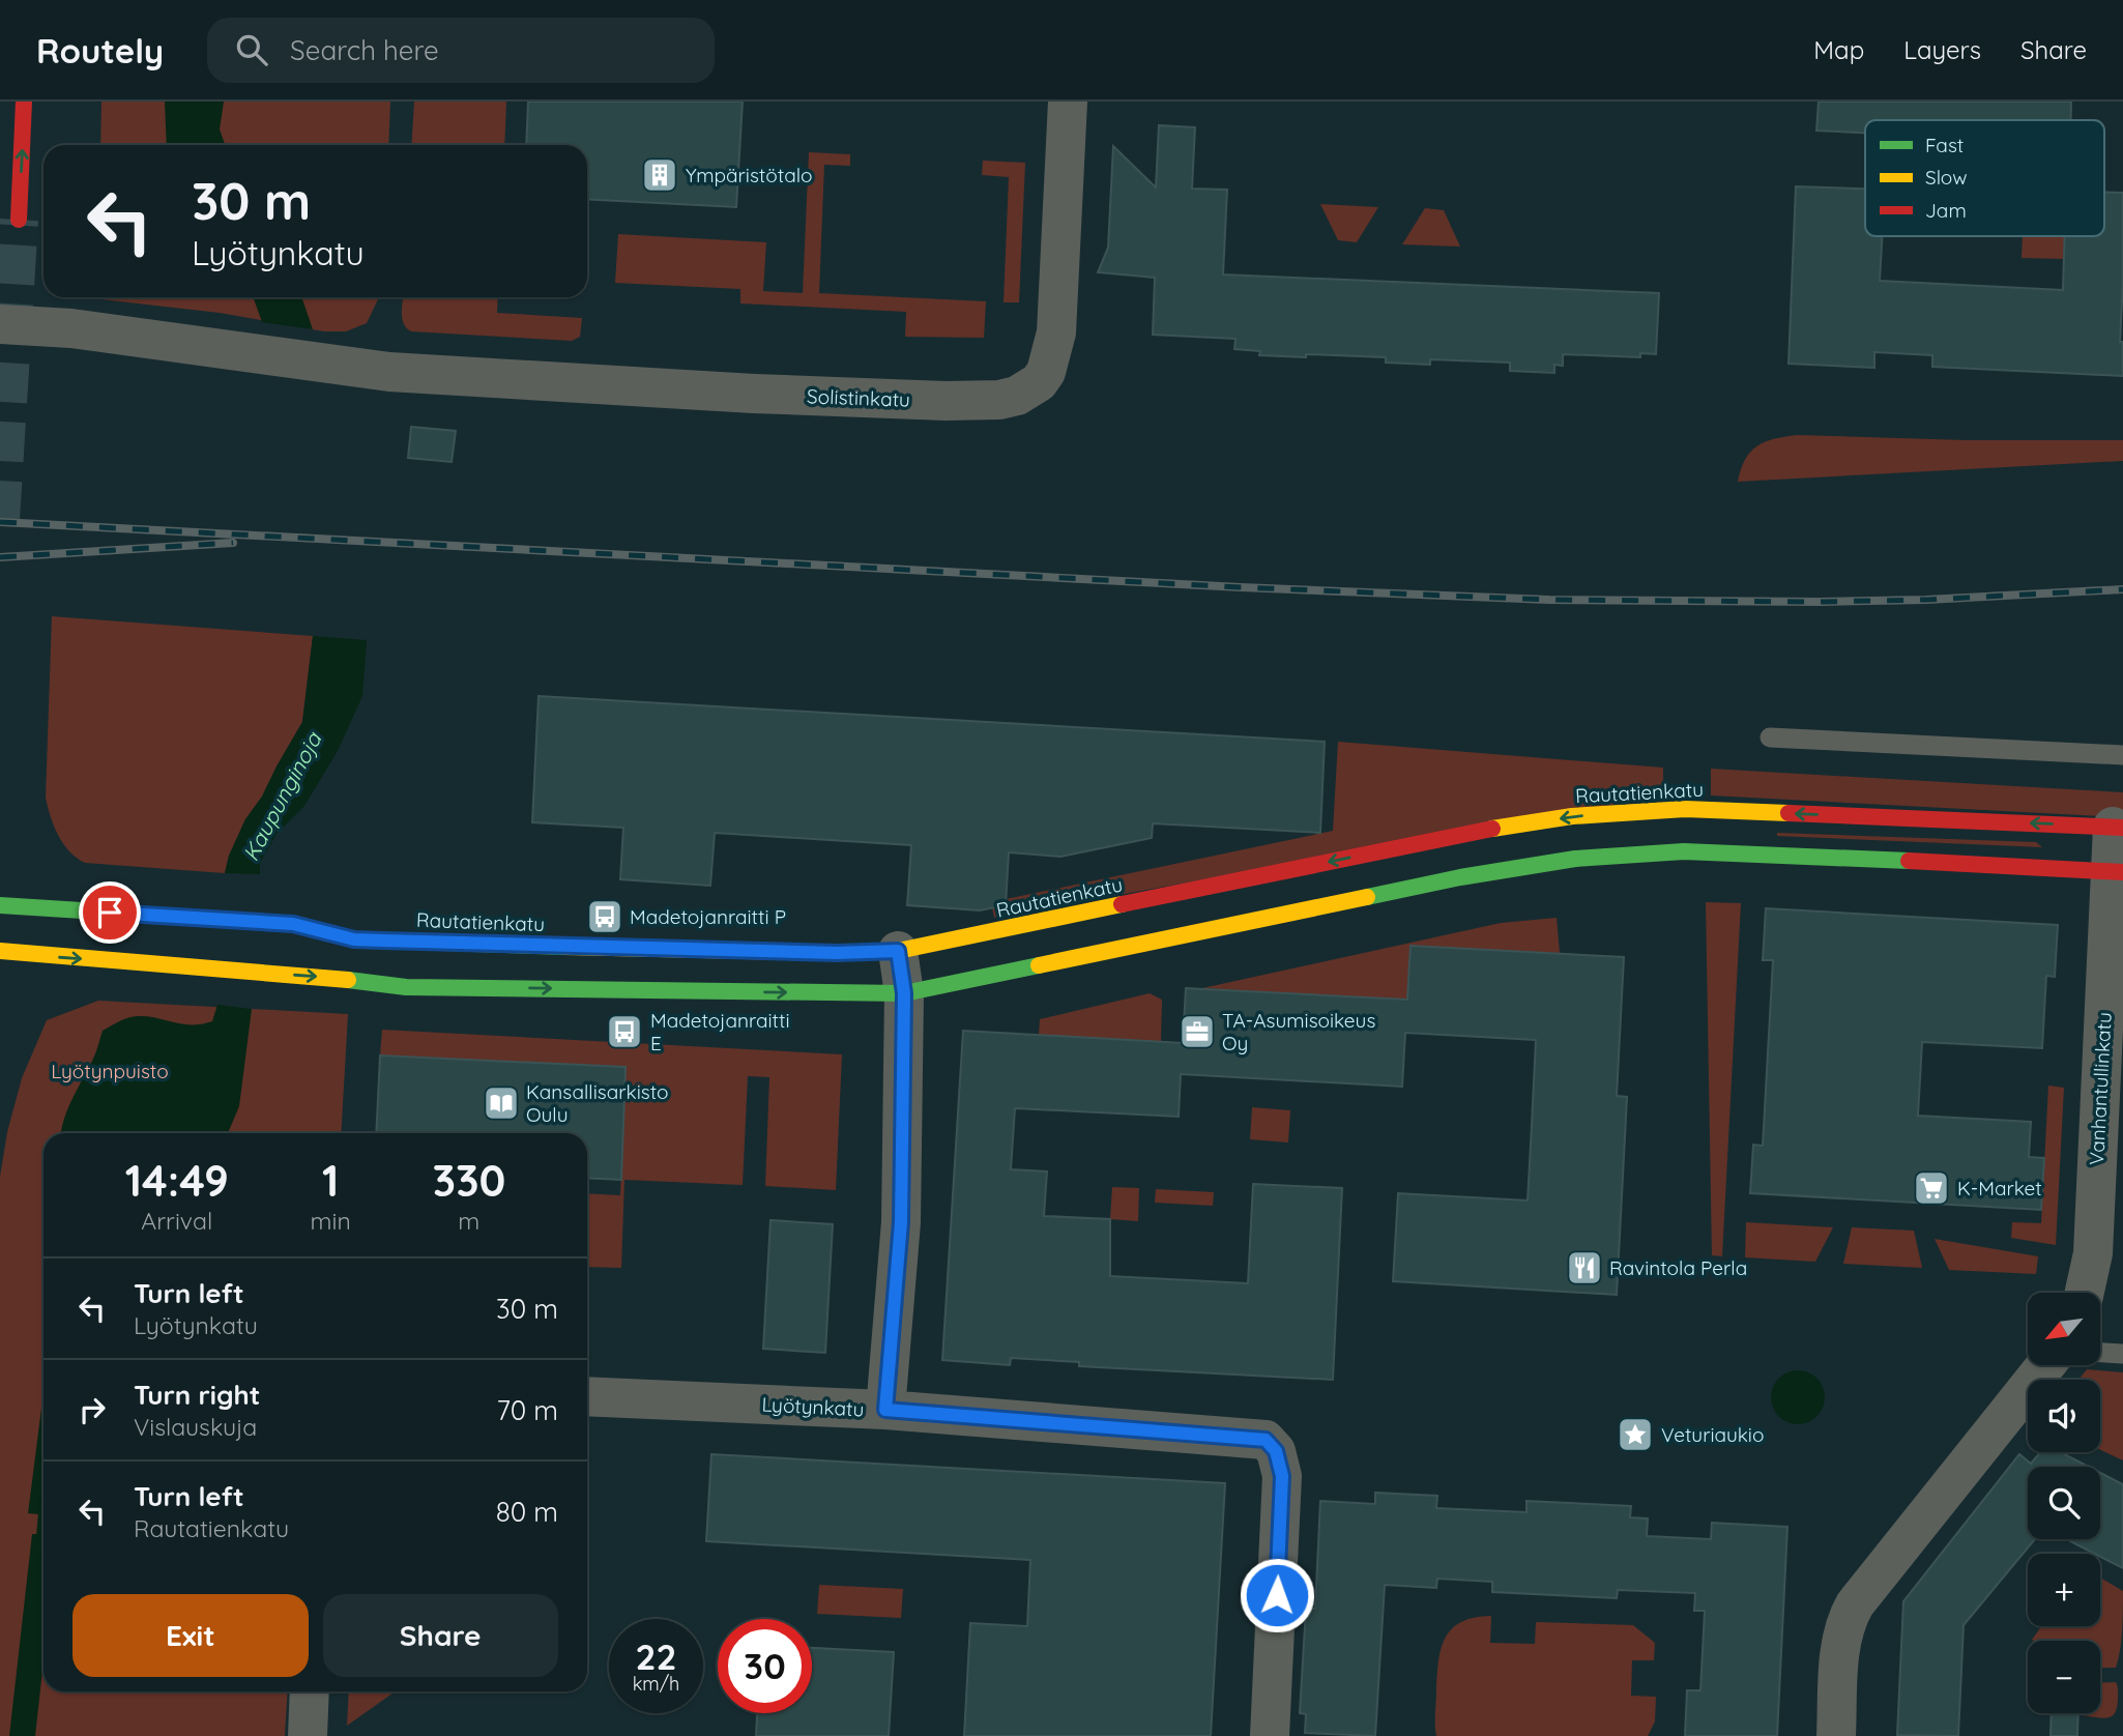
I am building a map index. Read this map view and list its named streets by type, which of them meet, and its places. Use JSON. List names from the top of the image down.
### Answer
{
  "streets": {
    "main road": ["Rautatienkatu"],
    "street": ["Solistinkatu", "Vanhantullinkatu", "Lyötynkatu"]
  },
  "crossings": [
    ["Rautatienkatu", "Vanhantullinkatu"]
  ],
  "water": ["Kaupunginoja"],
  "parks": ["Lyötynpuisto"],
  "places": {
    "building": ["Ympäristötalo"],
    "bus stop": ["Madetojanraitti P", "Madetojanraitti E"],
    "office": ["TA-Asumisoikeus Oy"],
    "library": ["Kansallisarkisto Oulu"],
    "supermarket": ["K-Market"],
    "restaurant": ["Ravintola Perla"],
    "place": ["Veturiaukio"]
  },
  "legend": ["Fast", "Slow", "Jam"],
  "north": "bottom left",
  "page": {
    "header": "Routely",
    "search": "Search here",
    "nav": ["Map", "Layers", "Share"],
    "turn": ["30 m", "Lyötynkatu"],
    "eta": [
      "14:49",
      "Arrival",
      "1",
      "min",
      "330",
      "m"
    ],
    "list": [
      {
        "name": "Turn left",
        "note": "Lyötynkatu",
        "value": "30 m"
      },
      {
        "name": "Turn right",
        "note": "Vislauskuja",
        "value": "70 m"
      },
      {
        "name": "Turn left",
        "note": "Rautatienkatu",
        "value": "80 m"
      }
    ],
    "map_buttons": ["+", "−"],
    "buttons": ["Exit", "Share"],
    "speed": "22 km/h",
    "limit": "30"
  }
}
